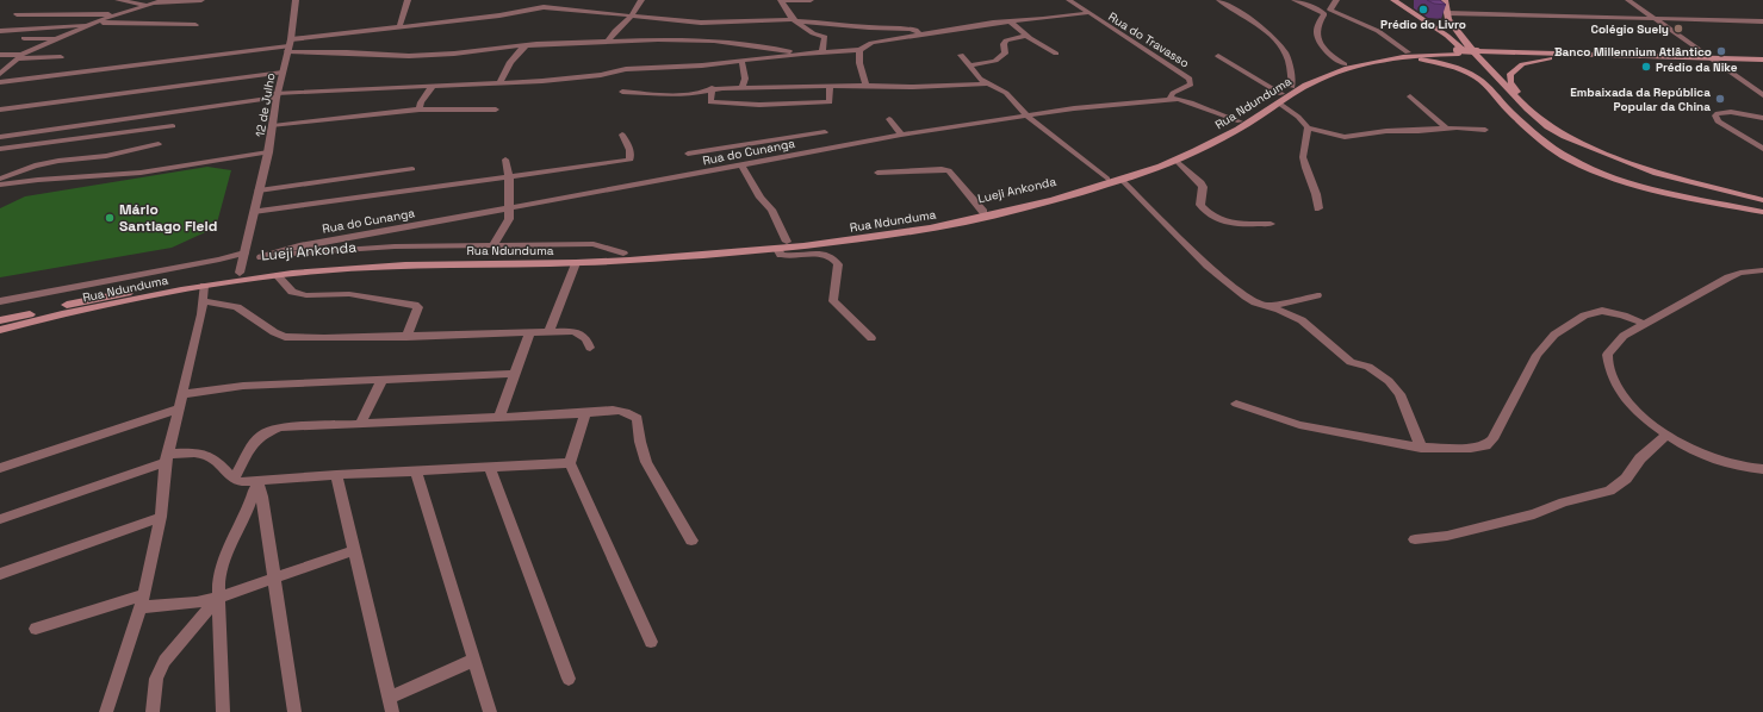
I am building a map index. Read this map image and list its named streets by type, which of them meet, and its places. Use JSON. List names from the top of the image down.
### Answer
{
  "streets": {
    "main road": ["Rua Ndunduma", "Lueji Ankonda"],
    "street": ["Rua do Travasso", "12 de Julho", "Rua do Cunanga"]
  },
  "crossings": [
    ["Rua do Travasso", "Rua do Cunanga"],
    ["Rua Ndunduma", "Lueji Ankonda"],
    ["12 de Julho", "Lueji Ankonda"],
    ["Rua do Cunanga", "Lueji Ankonda"]
  ],
  "places": [
    "Prédio do Livro",
    "Colégio Suely",
    "Banco Millennium Atlântico",
    "Prédio da Nike",
    "Embaixada da República Popular da China",
    "Mário Santiago Field"
  ]
}
